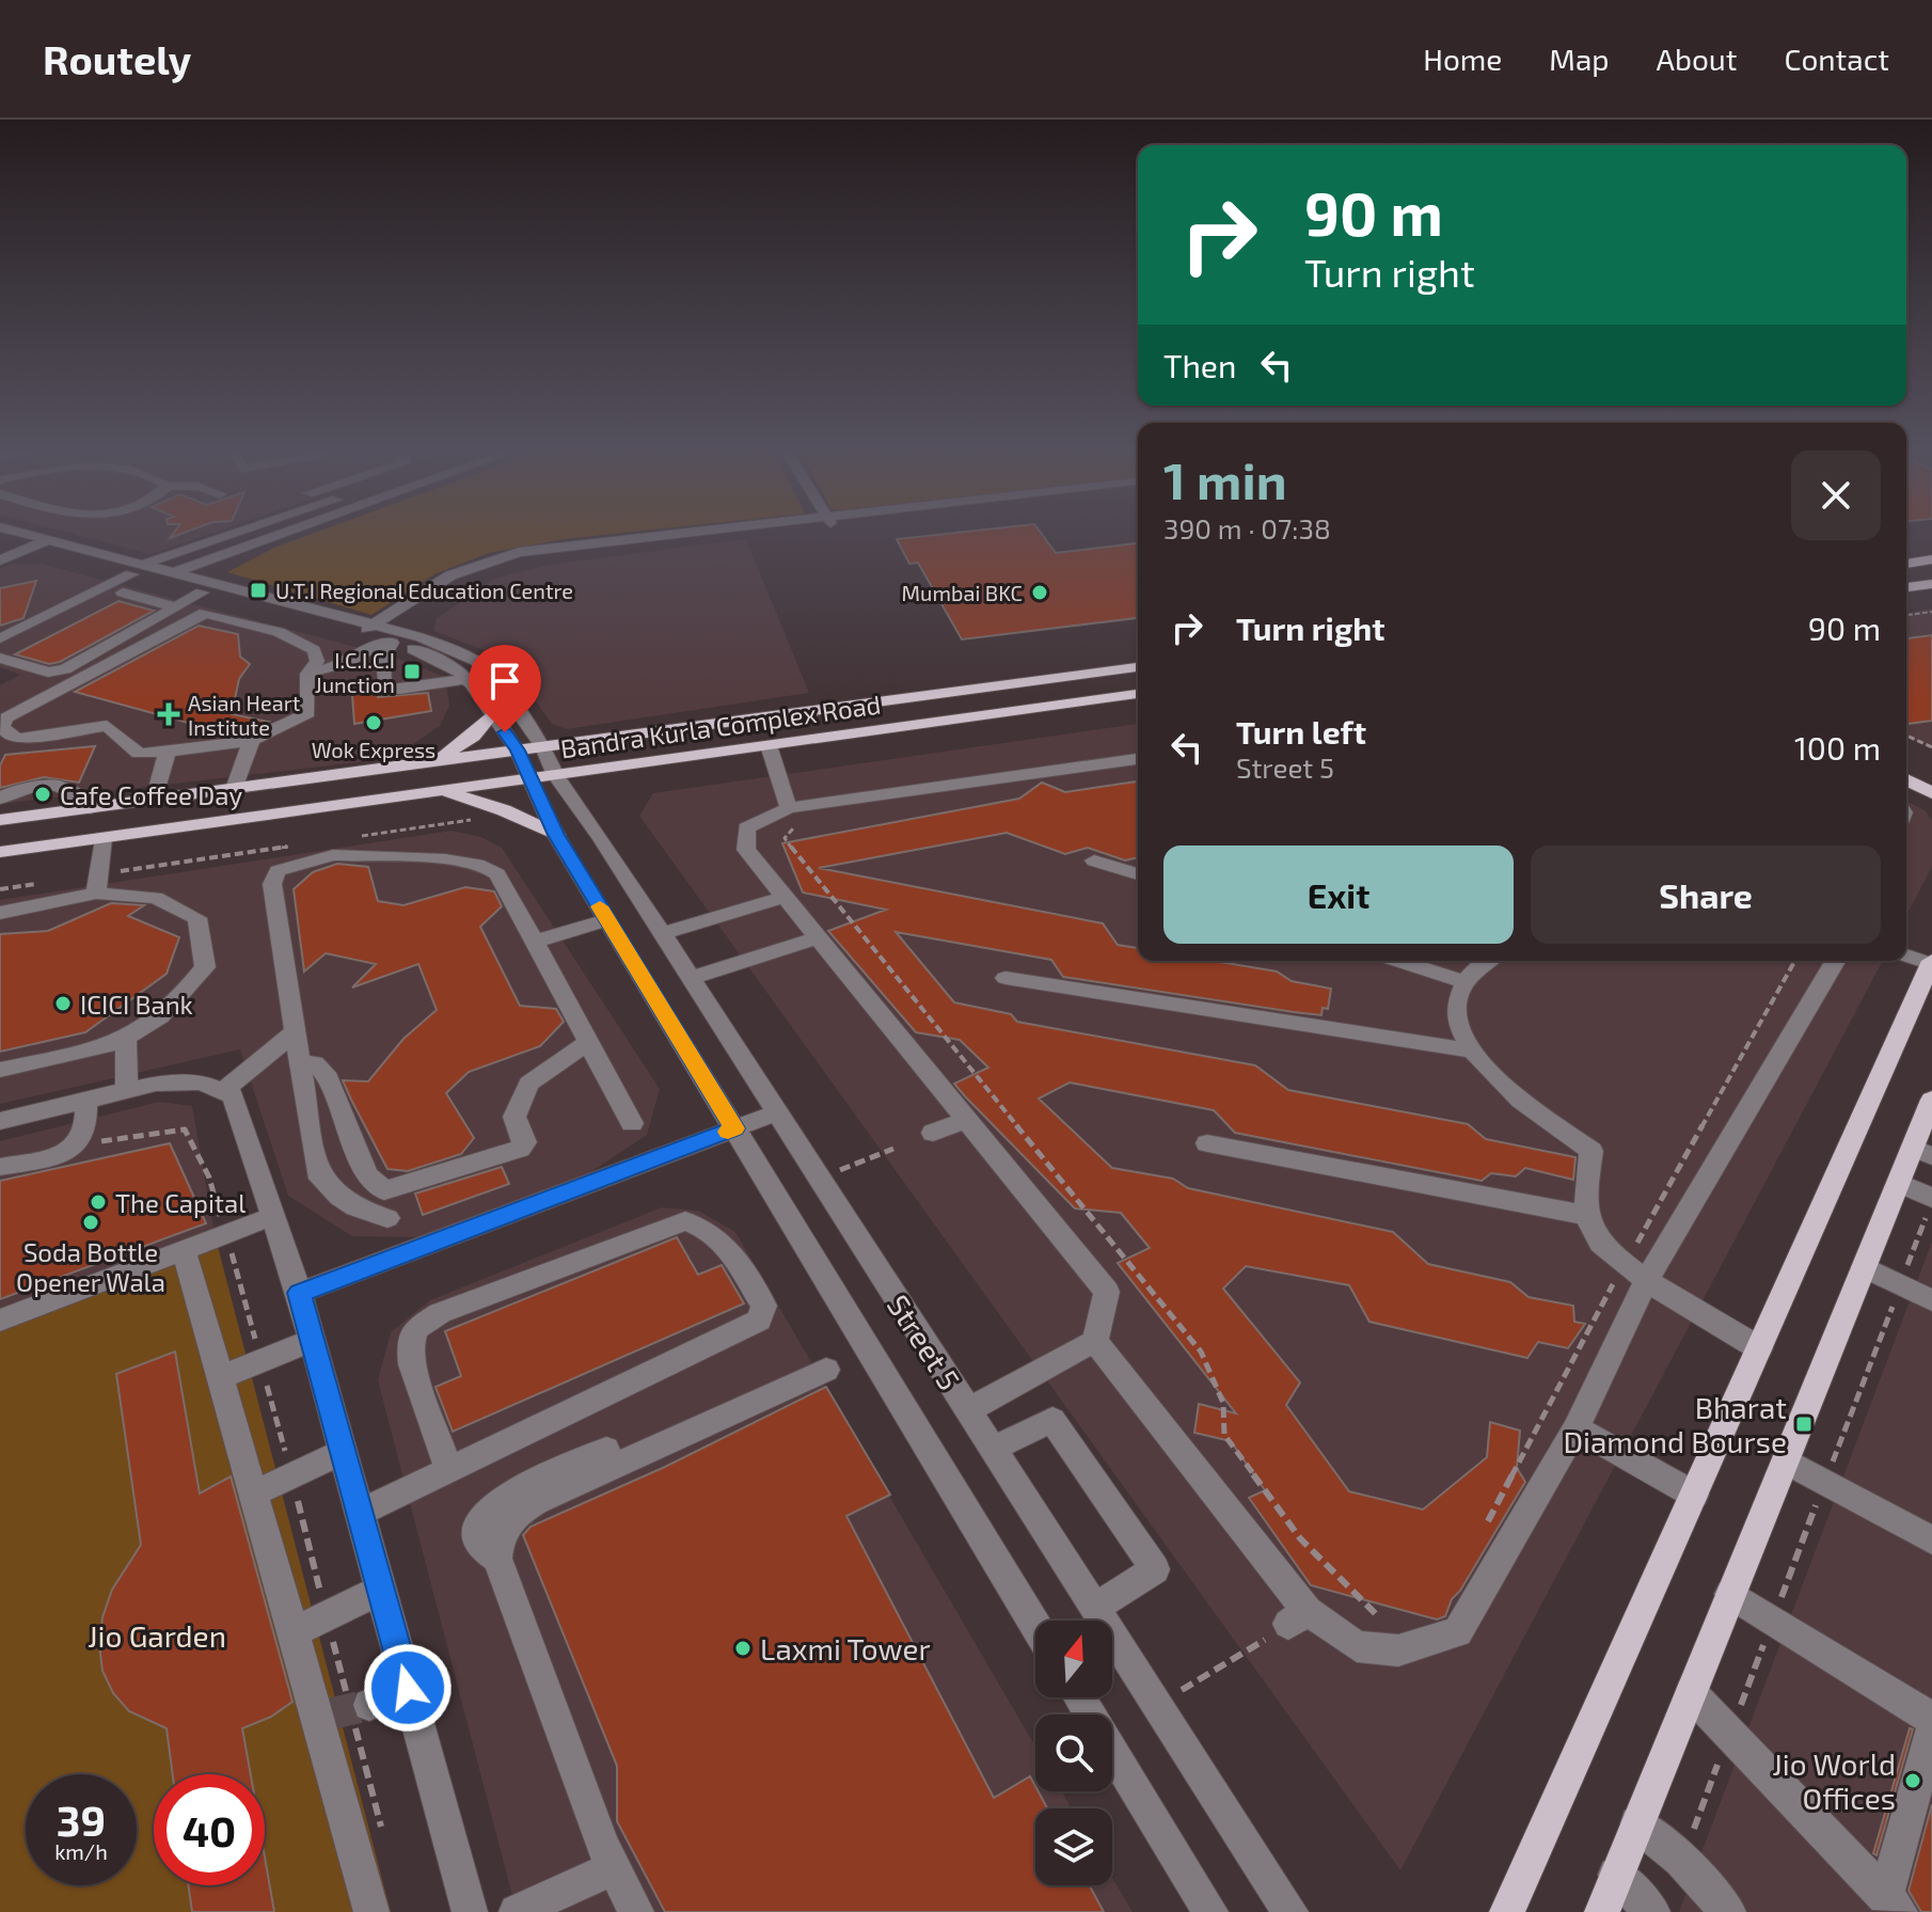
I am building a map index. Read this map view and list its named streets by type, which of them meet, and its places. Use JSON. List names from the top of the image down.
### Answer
{
  "streets": {
    "main road": ["Bandra Kurla Complex Road"],
    "street": ["Street 5"]
  },
  "crossings": [
    ["Bandra Kurla Complex Road", "Street 5"]
  ],
  "parks": ["Jio Garden"],
  "places": {
    "transit": ["U.T.I Regional Education Centre", "I.C.I.C.I Junction", "Bharat Diamond Bourse"],
    "other": [
      "Mumbai BKC",
      "Wok Express",
      "Cafe Coffee Day",
      "ICICI Bank",
      "The Capital",
      "Soda Bottle Opener Wala",
      "Laxmi Tower",
      "Jio World Offices"
    ],
    "health": ["Asian Heart Institute"]
  },
  "north": "top",
  "page": {
    "header": "Routely",
    "nav": [
      "Home",
      "Map",
      "About",
      "Contact"
    ],
    "turn": ["90 m", "Turn right"],
    "then": "Then",
    "heading": ["1 min", "390 m · 07:38"],
    "list": [
      {
        "name": "Turn right",
        "value": "90 m"
      },
      {
        "name": "Turn left",
        "note": "Street 5",
        "value": "100 m"
      }
    ],
    "buttons": ["Exit", "Share"],
    "speed": "39 km/h",
    "limit": "40"
  }
}
